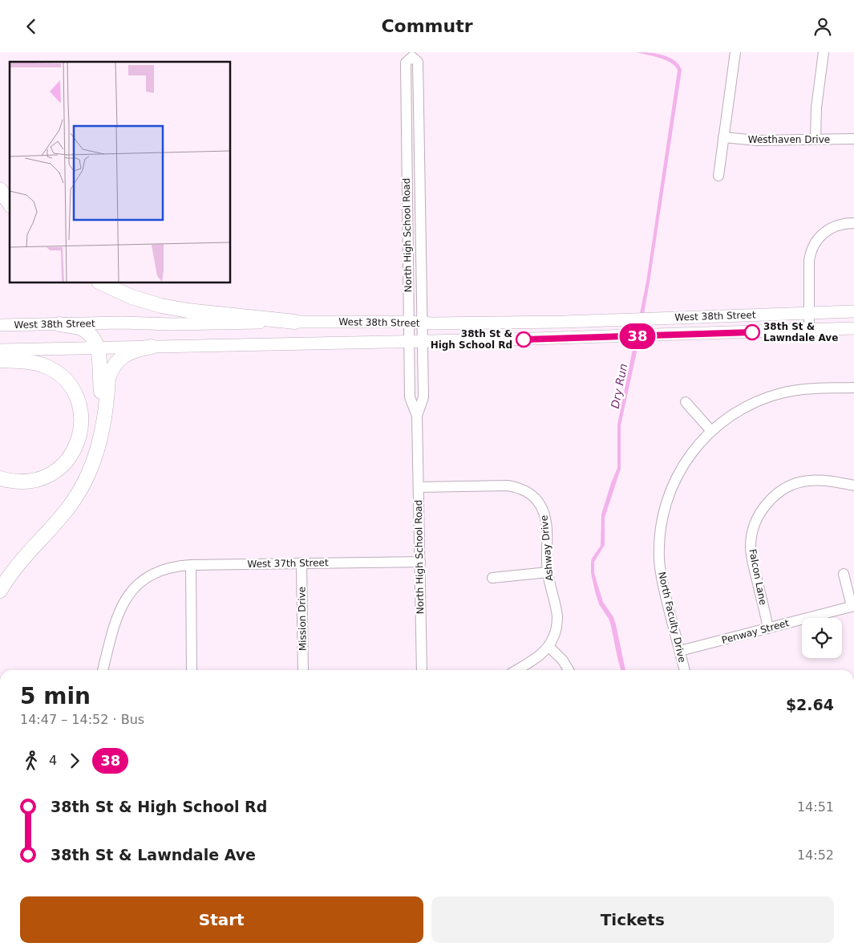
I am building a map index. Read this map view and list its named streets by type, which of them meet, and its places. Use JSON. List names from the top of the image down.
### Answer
{
  "streets": {
    "main road": ["West 38th Street"],
    "street": [
      "Westhaven Drive",
      "North High School Road",
      "Ashway Drive",
      "West 37th Street",
      "Falcon Lane",
      "North Faculty Drive",
      "Mission Drive",
      "Penway Street"
    ]
  },
  "crossings": [
    ["North High School Road", "West 38th Street"],
    ["North High School Road", "Ashway Drive"],
    ["North High School Road", "West 37th Street"],
    ["West 37th Street", "Mission Drive"],
    ["Falcon Lane", "Penway Street"],
    ["North Faculty Drive", "Penway Street"]
  ],
  "water": ["Dry Run"],
  "places": ["38th St & Lawndale Ave", "38th St & High School Rd"],
  "lines": ["bus line 38"],
  "page": {
    "header": "Commutr",
    "on_map": "38",
    "heading": ["5 min", "14:47 – 14:52 · Bus", "$2.64"],
    "legs": ["4", "38"],
    "list": [
      {
        "name": "38th St & High School Rd",
        "value": "14:51"
      },
      {
        "name": "38th St & Lawndale Ave",
        "value": "14:52"
      }
    ],
    "buttons": ["Start", "Tickets"]
  }
}
